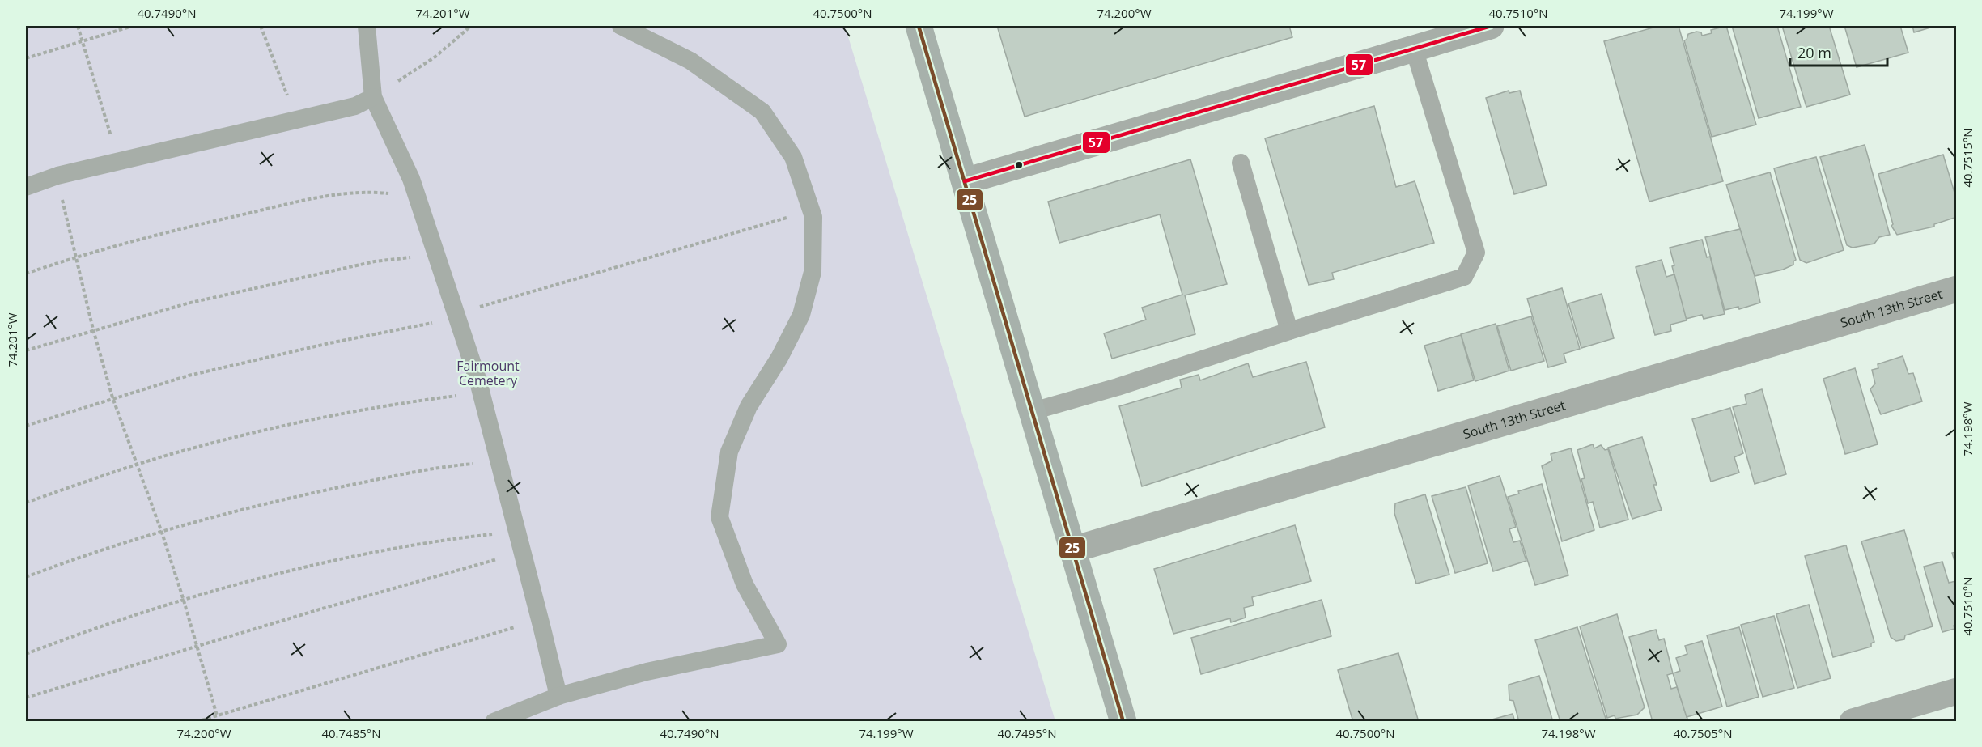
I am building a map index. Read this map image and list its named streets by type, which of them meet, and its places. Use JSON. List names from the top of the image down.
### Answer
{
  "streets": {
    "street": ["South 13th Street"]
  },
  "parks": ["Fairmount Cemetery"],
  "lines": ["transit line 25", "transit line 57"],
  "scale_bar": "20 m",
  "coordinates": [
    "40.7490°N",
    "74.201°W",
    "40.7500°N",
    "74.200°W",
    "40.7510°N",
    "74.199°W",
    "40.7515°N",
    "74.198°W",
    "40.7485°N",
    "40.7495°N",
    "40.7505°N"
  ]
}
